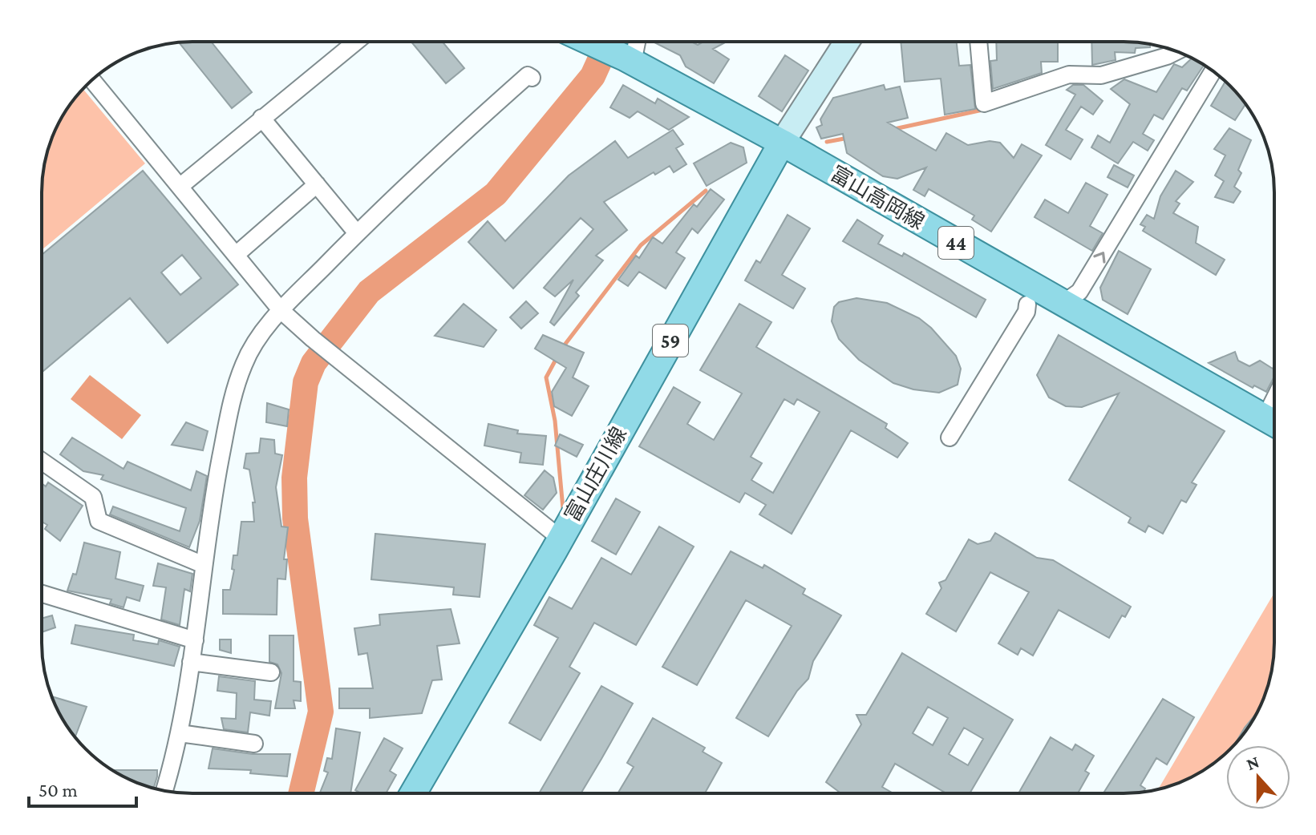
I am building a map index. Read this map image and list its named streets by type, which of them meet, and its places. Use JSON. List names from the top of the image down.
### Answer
{
  "streets": {
    "main road": [
      "富山高岡線",
      "44",
      "59",
      "富山庄川線"
    ]
  },
  "crossings": [
    ["富山高岡線", "富山庄川線"]
  ],
  "scale_bar": "50 m",
  "north": "top"
}
